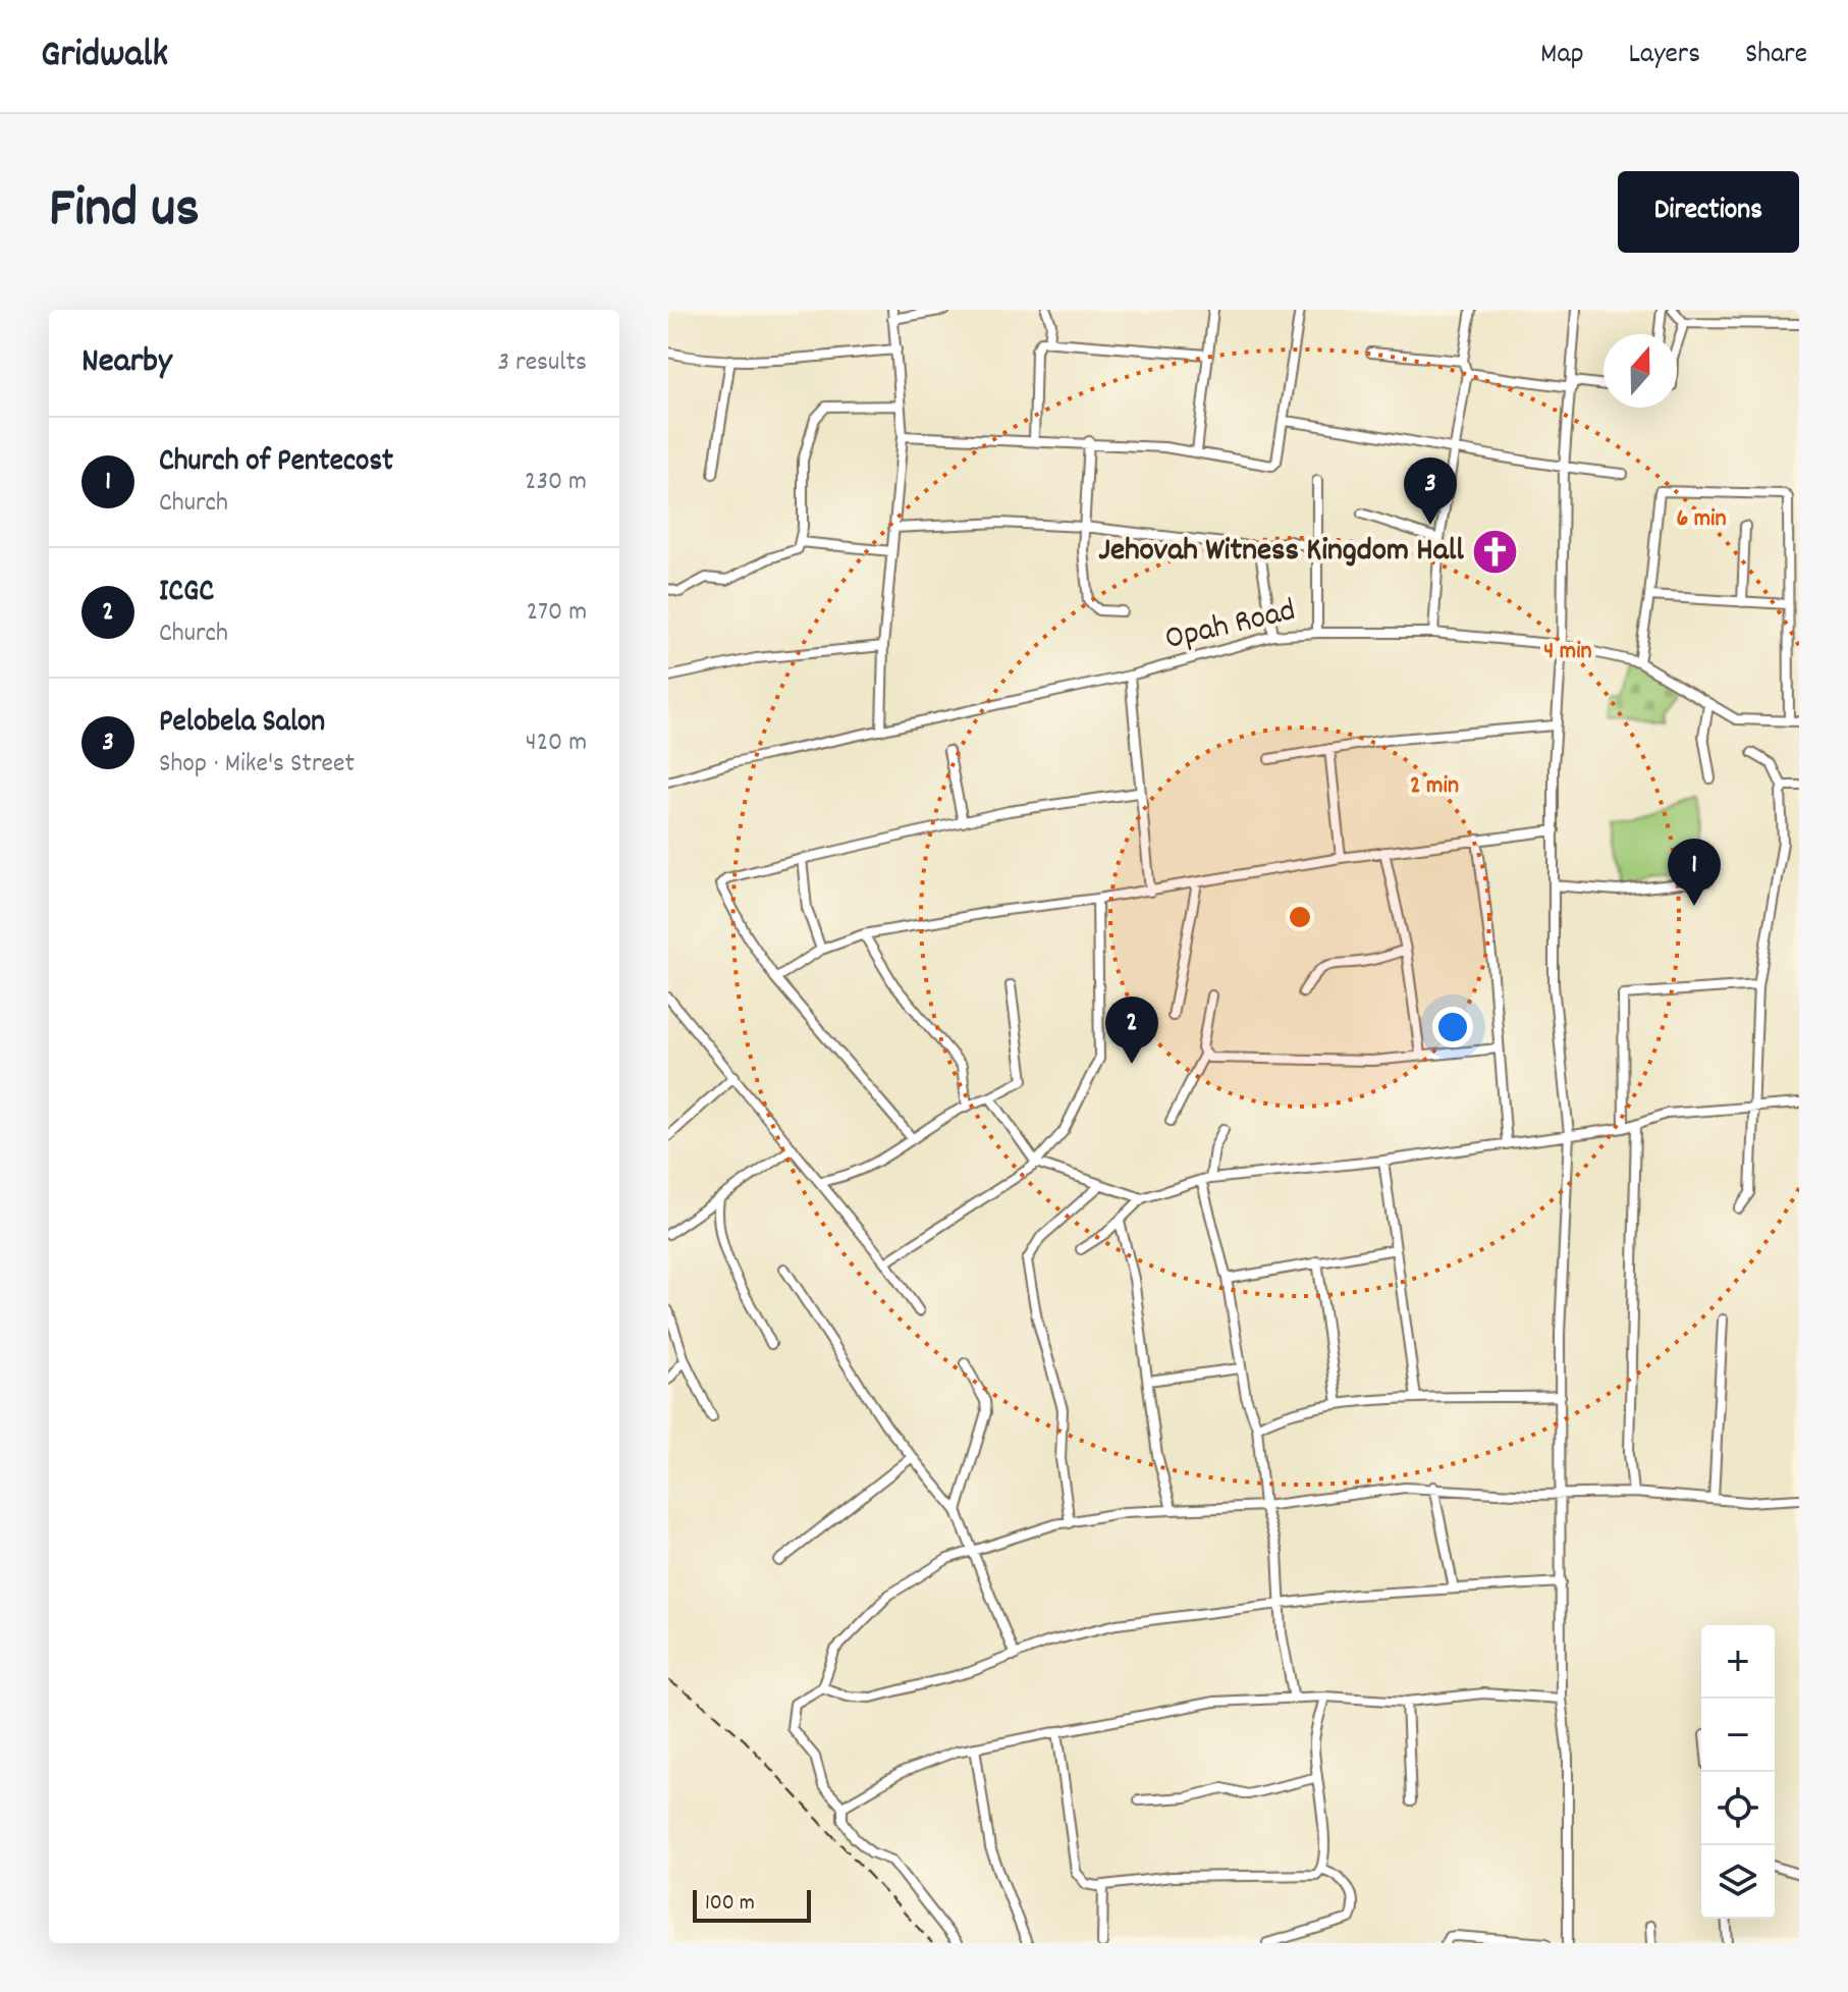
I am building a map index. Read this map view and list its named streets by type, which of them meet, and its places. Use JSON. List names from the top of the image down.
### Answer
{
  "streets": {
    "street": ["Opah Road"]
  },
  "places": {
    "church": ["Jehovah Witness Kingdom Hall"]
  },
  "scale_bar": "100 m",
  "north": "top",
  "page": {
    "header": "Gridwalk",
    "nav": ["Map", "Layers", "Share"],
    "title": "Find us",
    "buttons": "Directions",
    "heading": ["Nearby", "3 results"],
    "list": [
      {
        "mark": "1",
        "name": "Church of Pentecost",
        "note": "Church",
        "value": "230 m"
      },
      {
        "mark": "2",
        "name": "ICGC",
        "note": "Church",
        "value": "270 m"
      },
      {
        "mark": "3",
        "name": "Pelobela Salon",
        "note": "Shop · Mike's Street",
        "value": "420 m"
      }
    ],
    "pins": ["3", "1", "2"],
    "map_buttons": ["+", "−"],
    "scale": "100 m"
  },
  "rings": ["6 min", "4 min", "2 min"]
}
